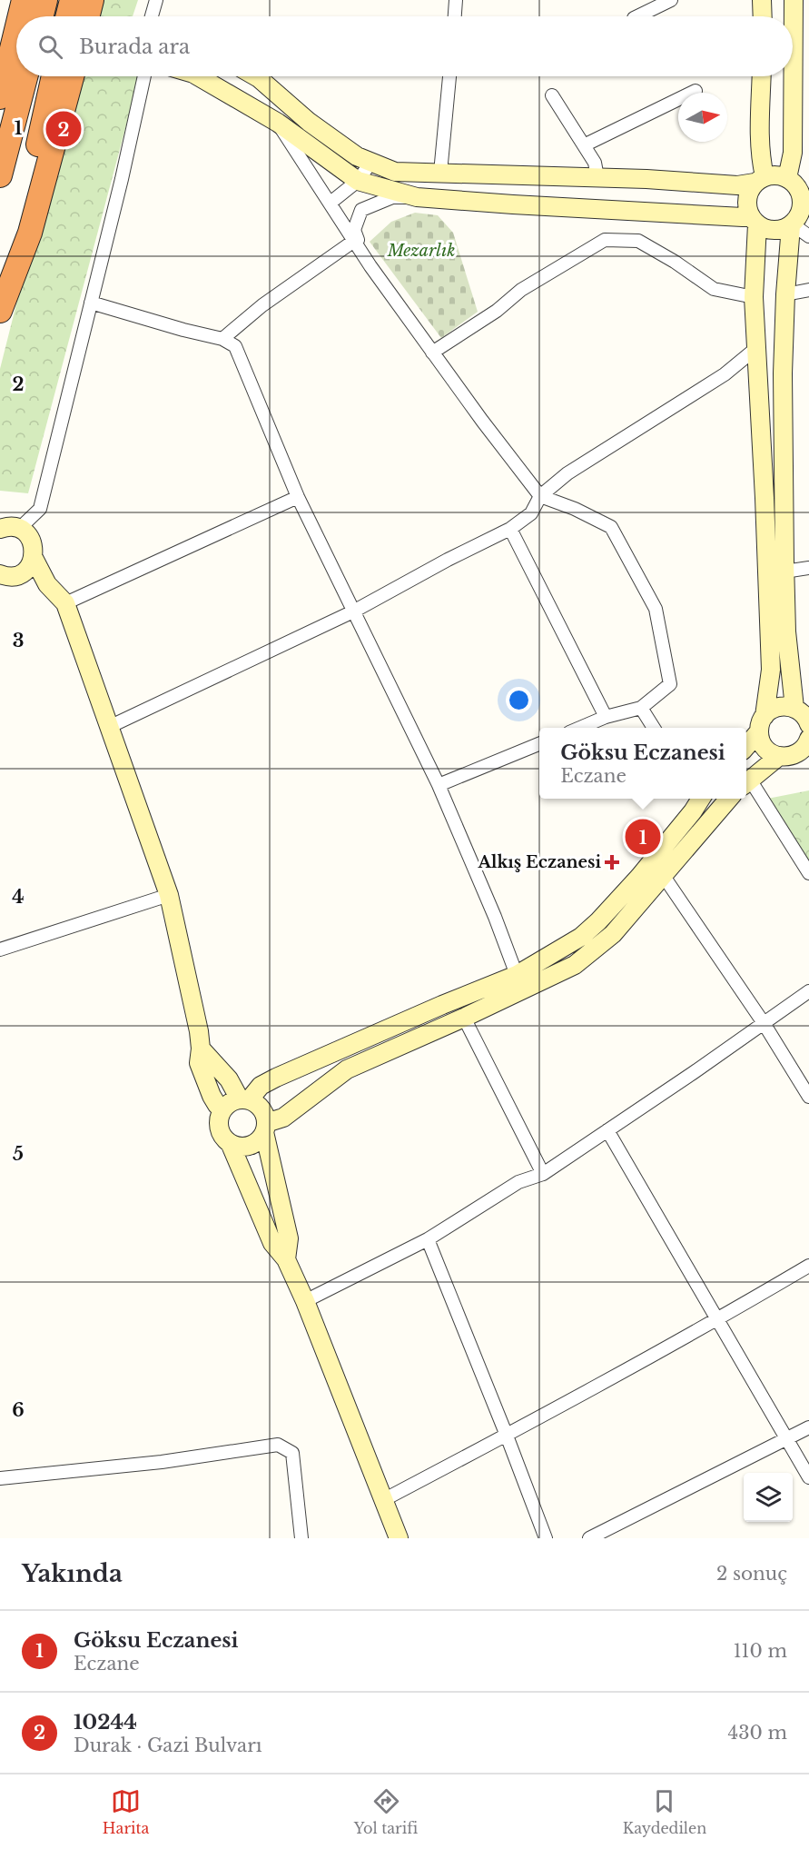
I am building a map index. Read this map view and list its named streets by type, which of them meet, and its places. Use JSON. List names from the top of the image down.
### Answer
{
  "parks": ["Mezarlık"],
  "places": {
    "health": ["Alkış Eczanesi"]
  },
  "north": "right",
  "page": {
    "search": "Burada ara",
    "pins": ["2", "1"],
    "popup": ["Göksu Eczanesi", "Eczane"],
    "heading": ["Yakında", "2 sonuç"],
    "list": [
      {
        "mark": "1",
        "name": "Göksu Eczanesi",
        "note": "Eczane",
        "value": "110 m"
      },
      {
        "mark": "2",
        "name": "10244",
        "note": "Durak · Gazi Bulvarı",
        "value": "430 m"
      }
    ],
    "nav": ["Harita", "Yol tarifi", "Kaydedilen"]
  },
  "grid": {
    "rows": [
      "1",
      "2",
      "3",
      "4",
      "5",
      "6"
    ]
  }
}
